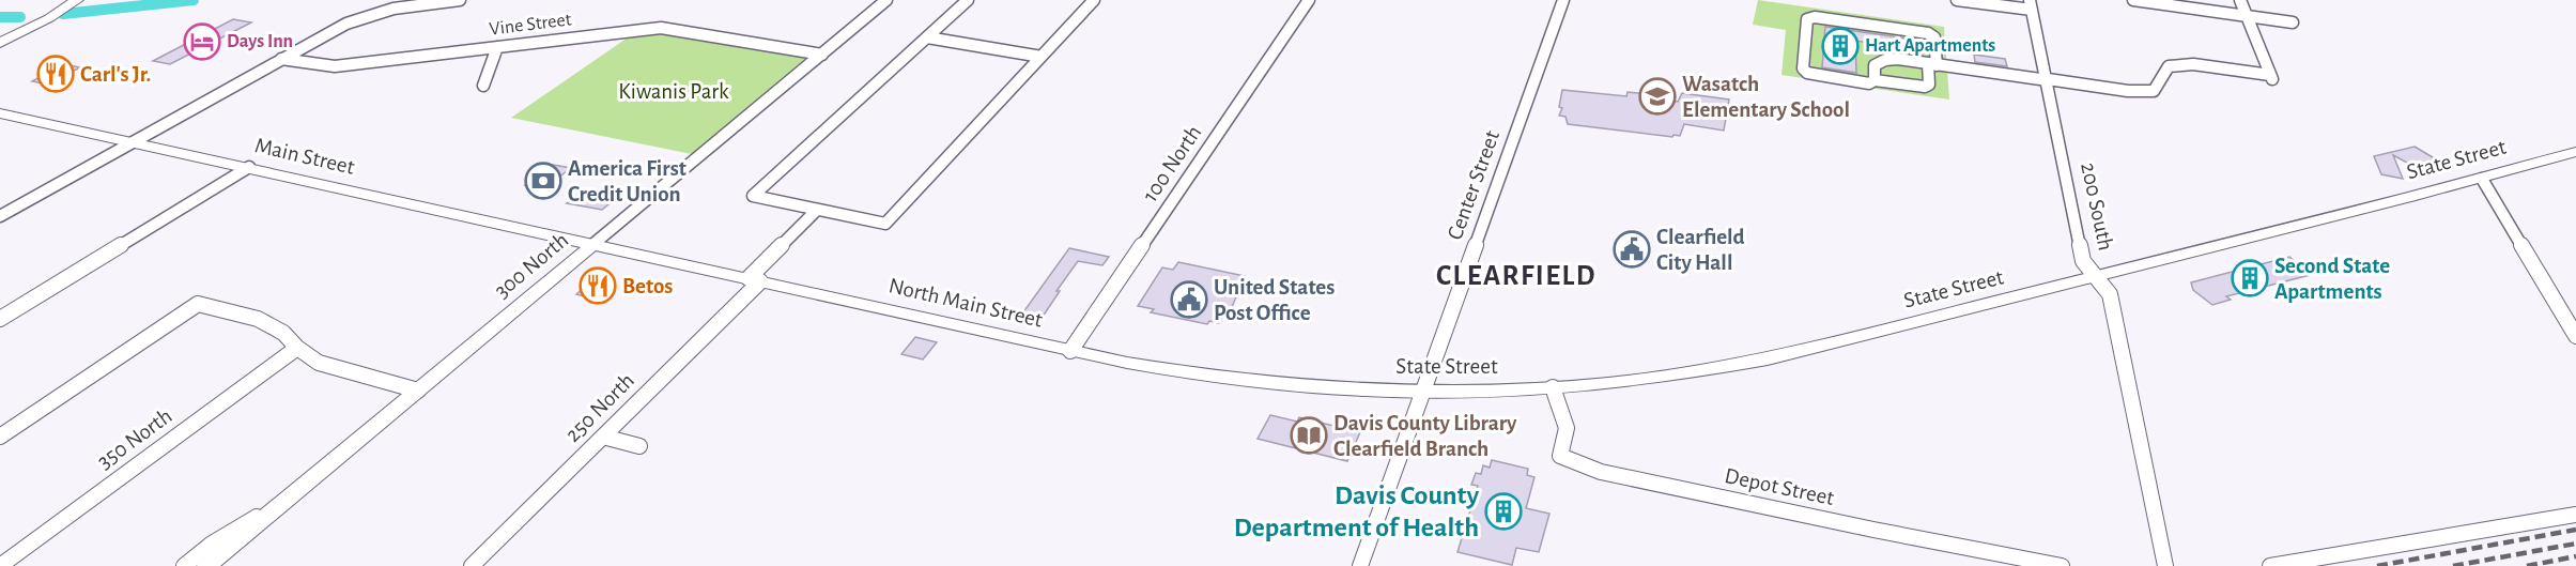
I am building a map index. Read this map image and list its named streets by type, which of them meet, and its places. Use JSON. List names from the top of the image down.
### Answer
{
  "streets": {
    "main road": [
      "Main Street",
      "State Street",
      "300 North",
      "North Main Street"
    ],
    "street": [
      "Vine Street",
      "100 North",
      "Center Street",
      "200 South",
      "250 North",
      "350 North",
      "Depot Street"
    ]
  },
  "crossings": [
    ["Vine Street", "300 North"],
    ["Main Street", "300 North"],
    ["Main Street", "North Main Street"],
    ["State Street", "Center Street"],
    ["State Street", "200 South"],
    ["State Street", "North Main Street"],
    ["State Street", "Depot Street"],
    ["100 North", "North Main Street"],
    ["300 North", "North Main Street"],
    ["North Main Street", "250 North"]
  ],
  "districts": ["CLEARFIELD"],
  "parks": ["Kiwanis Park"],
  "places": {
    "hotel": ["Days Inn"],
    "building": ["Hart Apartments", "Second State Apartments", "Davis County Department of Health"],
    "restaurant": ["Carl's Jr.", "Betos"],
    "school or university": ["Wasatch Elementary School"],
    "bank": ["America First Credit Union"],
    "public building": ["Clearfield City Hall", "United States Post Office"],
    "library": ["Davis County Library Clearfield Branch"]
  }
}
